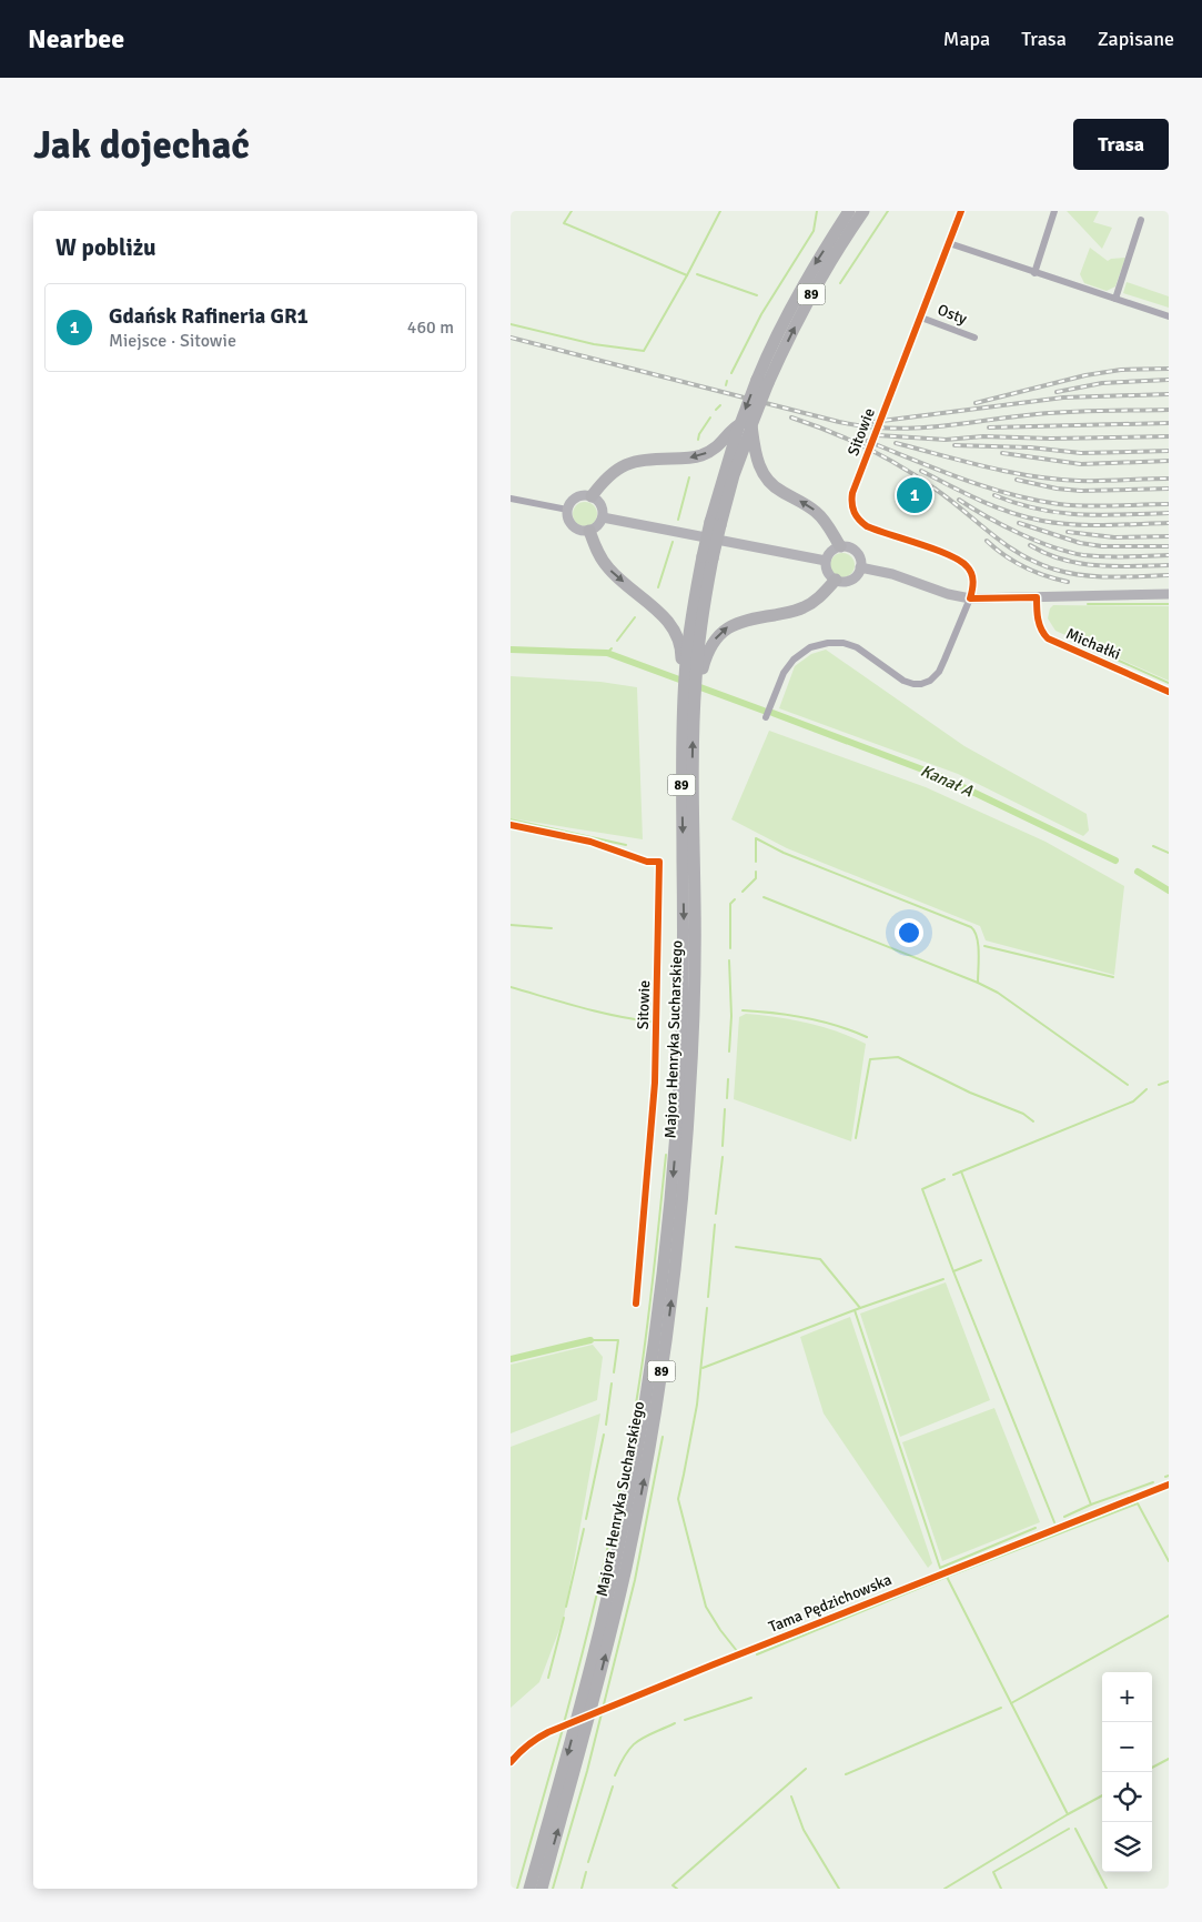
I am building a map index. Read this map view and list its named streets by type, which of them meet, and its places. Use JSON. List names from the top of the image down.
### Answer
{
  "streets": {
    "highway": ["89", "Majora Henryka Sucharskiego"],
    "street": [
      "Osty",
      "Sitowie",
      "Michałki",
      "Tama Pędzichowska"
    ]
  },
  "crossings": [
    ["Osty", "Sitowie"]
  ],
  "water": ["Kanał A"],
  "page": {
    "header": "Nearbee",
    "nav": ["Mapa", "Trasa", "Zapisane"],
    "buttons": "Trasa",
    "title": "Jak dojechać",
    "heading": "W pobliżu",
    "list": [
      {
        "mark": "1",
        "name": "Gdańsk Rafineria GR1",
        "note": "Miejsce · Sitowie",
        "value": "460 m"
      }
    ],
    "pins": "1",
    "map_buttons": ["+", "−"]
  }
}
